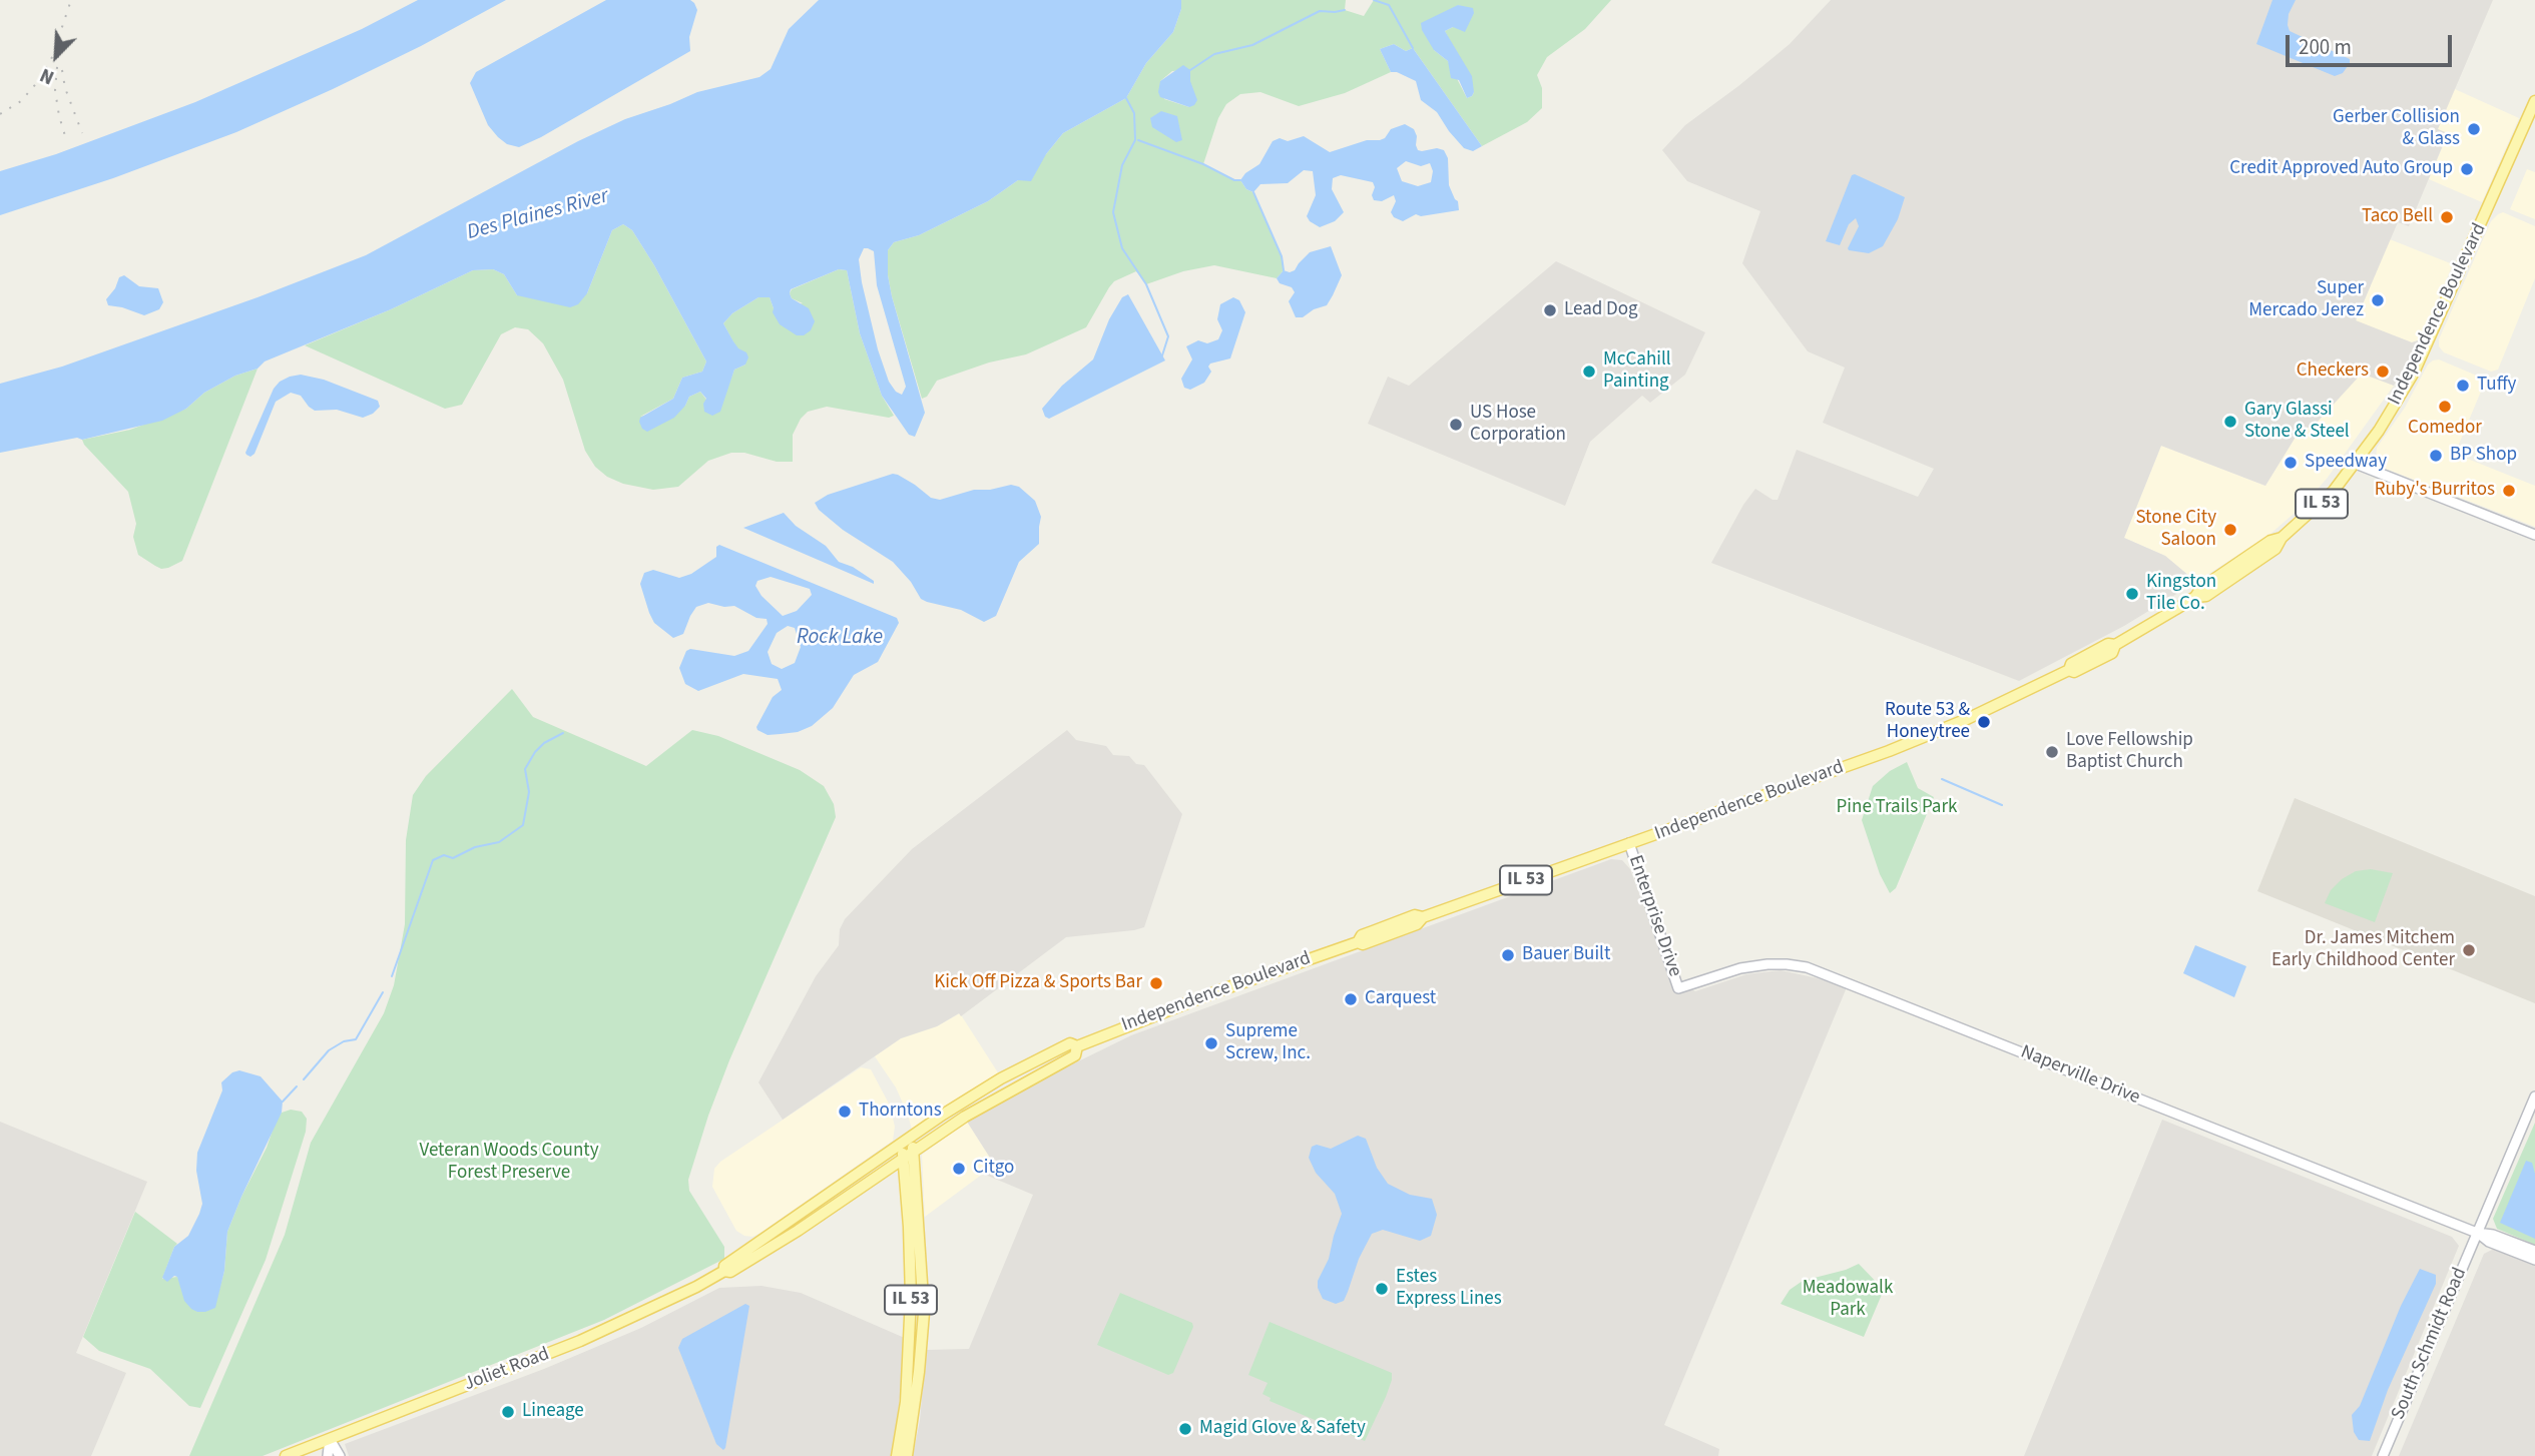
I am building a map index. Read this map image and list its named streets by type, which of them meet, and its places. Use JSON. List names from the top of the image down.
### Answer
{
  "streets": {
    "main road": ["Independence Boulevard", "IL 53", "Joliet Road"],
    "street": ["Enterprise Drive", "Naperville Drive", "South Schmidt Road"]
  },
  "crossings": [
    ["Independence Boulevard", "IL 53"],
    ["Independence Boulevard", "Enterprise Drive"],
    ["Independence Boulevard", "Joliet Road"],
    ["IL 53", "Joliet Road"],
    ["Enterprise Drive", "Naperville Drive"],
    ["Naperville Drive", "South Schmidt Road"]
  ],
  "water": ["Des Plaines River", "Rock Lake"],
  "parks": ["Pine Trails Park", "Veteran Woods County Forest Preserve", "Meadowalk Park"],
  "places": [
    "Gerber Collision & Glass",
    "Credit Approved Auto Group",
    "Taco Bell",
    "Super Mercado Jerez",
    "Lead Dog",
    "McCahill Painting",
    "Checkers",
    "Tuffy",
    "Comedor",
    "Gary Glassi Stone & Steel",
    "US Hose Corporation",
    "BP Shop",
    "Speedway",
    "Ruby's Burritos",
    "Stone City Saloon",
    "Kingston Tile Co.",
    "Route 53 & Honeytree",
    "Love Fellowship Baptist Church",
    "Dr. James Mitchem Early Childhood Center",
    "Bauer Built",
    "Kick Off Pizza & Sports Bar",
    "Carquest",
    "Supreme Screw, Inc.",
    "Thorntons",
    "Citgo",
    "Estes Express Lines",
    "Lineage",
    "Magid Glove & Safety"
  ],
  "scale_bar": "200 m",
  "north": "bottom left"
}
